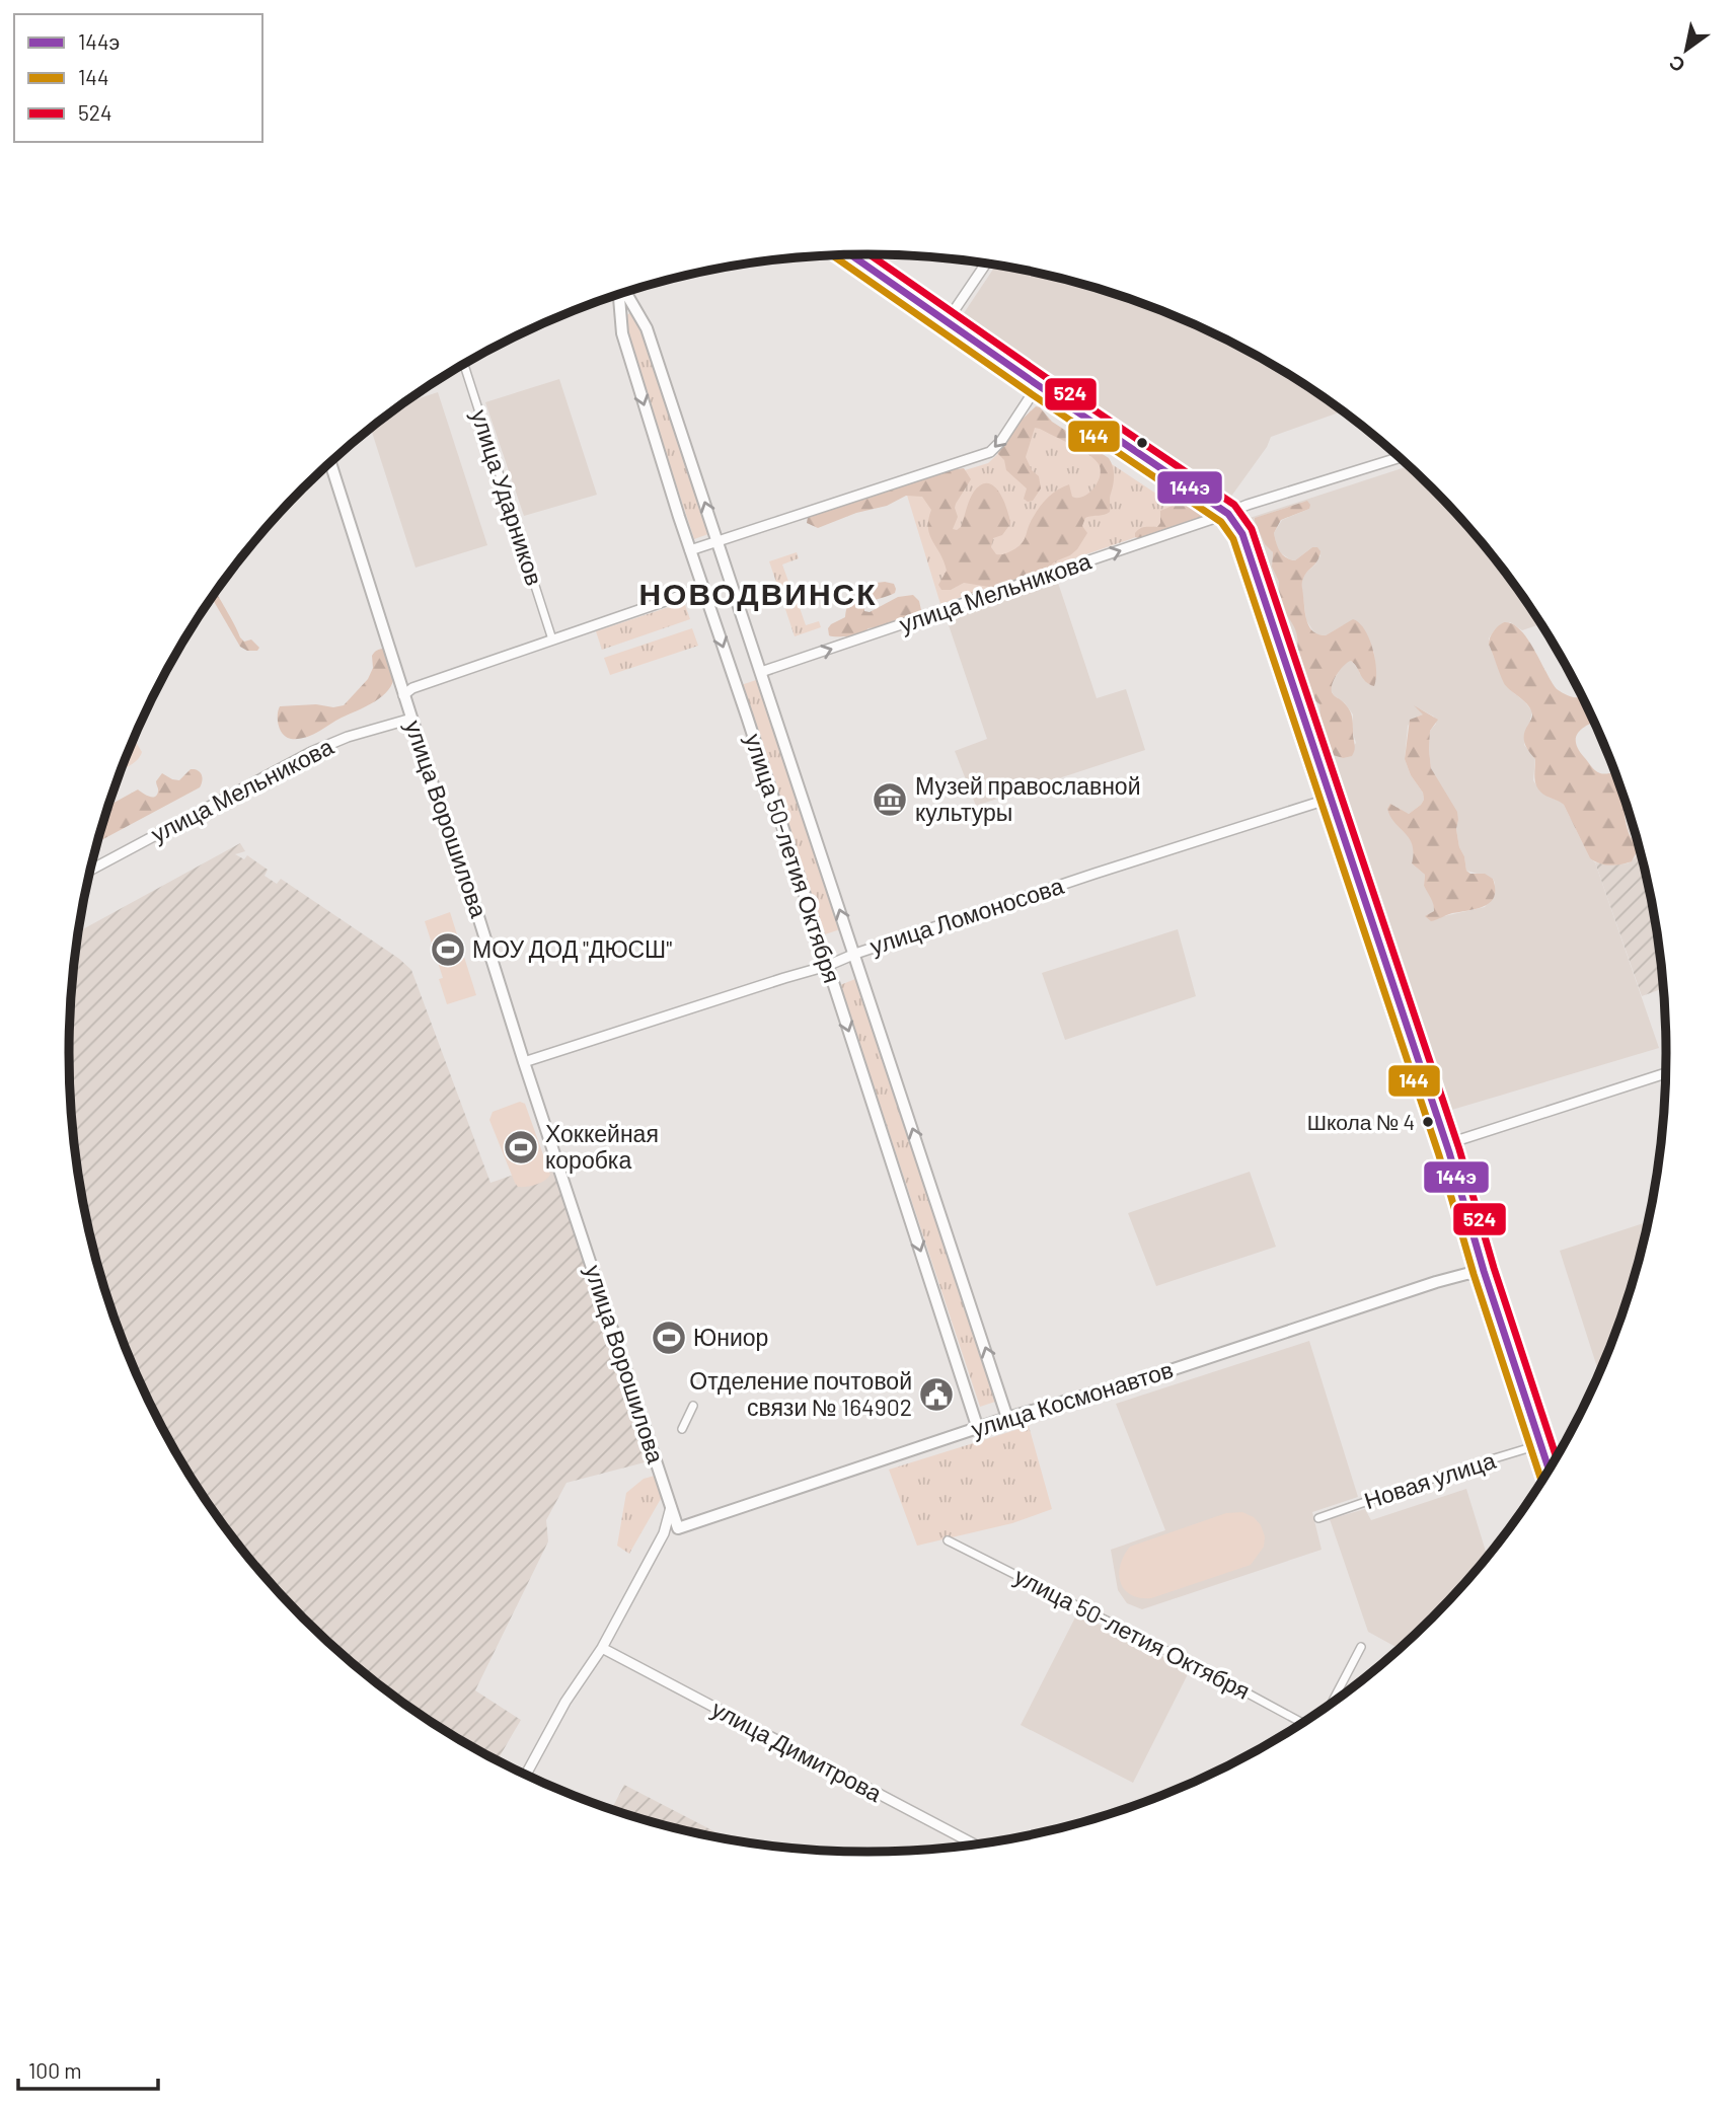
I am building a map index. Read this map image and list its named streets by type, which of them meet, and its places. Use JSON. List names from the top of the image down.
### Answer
{
  "streets": {
    "main road": ["улица Ворошилова", "улица 50-летия Октября", "улица Космонавтов"],
    "street": [
      "улица Ударников",
      "улица Мельникова",
      "улица Ломоносова",
      "Новая улица",
      "улица Димитрова"
    ]
  },
  "crossings": [
    ["улица Мельникова", "улица Ворошилова"],
    ["улица Мельникова", "улица 50-летия Октября"],
    ["улица Ворошилова", "улица Ломоносова"],
    ["улица Ворошилова", "улица Космонавтов"],
    ["улица 50-летия Октября", "улица Ломоносова"],
    ["улица 50-летия Октября", "улица Космонавтов"]
  ],
  "one_way": ["улица Мельникова"],
  "districts": ["НОВОДВИНСК"],
  "places": {
    "museum": ["Музей православной культуры"],
    "sports": ["МОУ ДОД \"ДЮСШ\"", "Хоккейная коробка", "Юниор"],
    "other": ["Школа № 4"],
    "public building": ["Отделение почтовой связи № 164902"]
  },
  "lines": ["transit line 524", "transit line 144э", "transit line 144"],
  "legend": ["144э", "144", "524"],
  "scale_bar": "100 m",
  "north": "bottom left"
}
